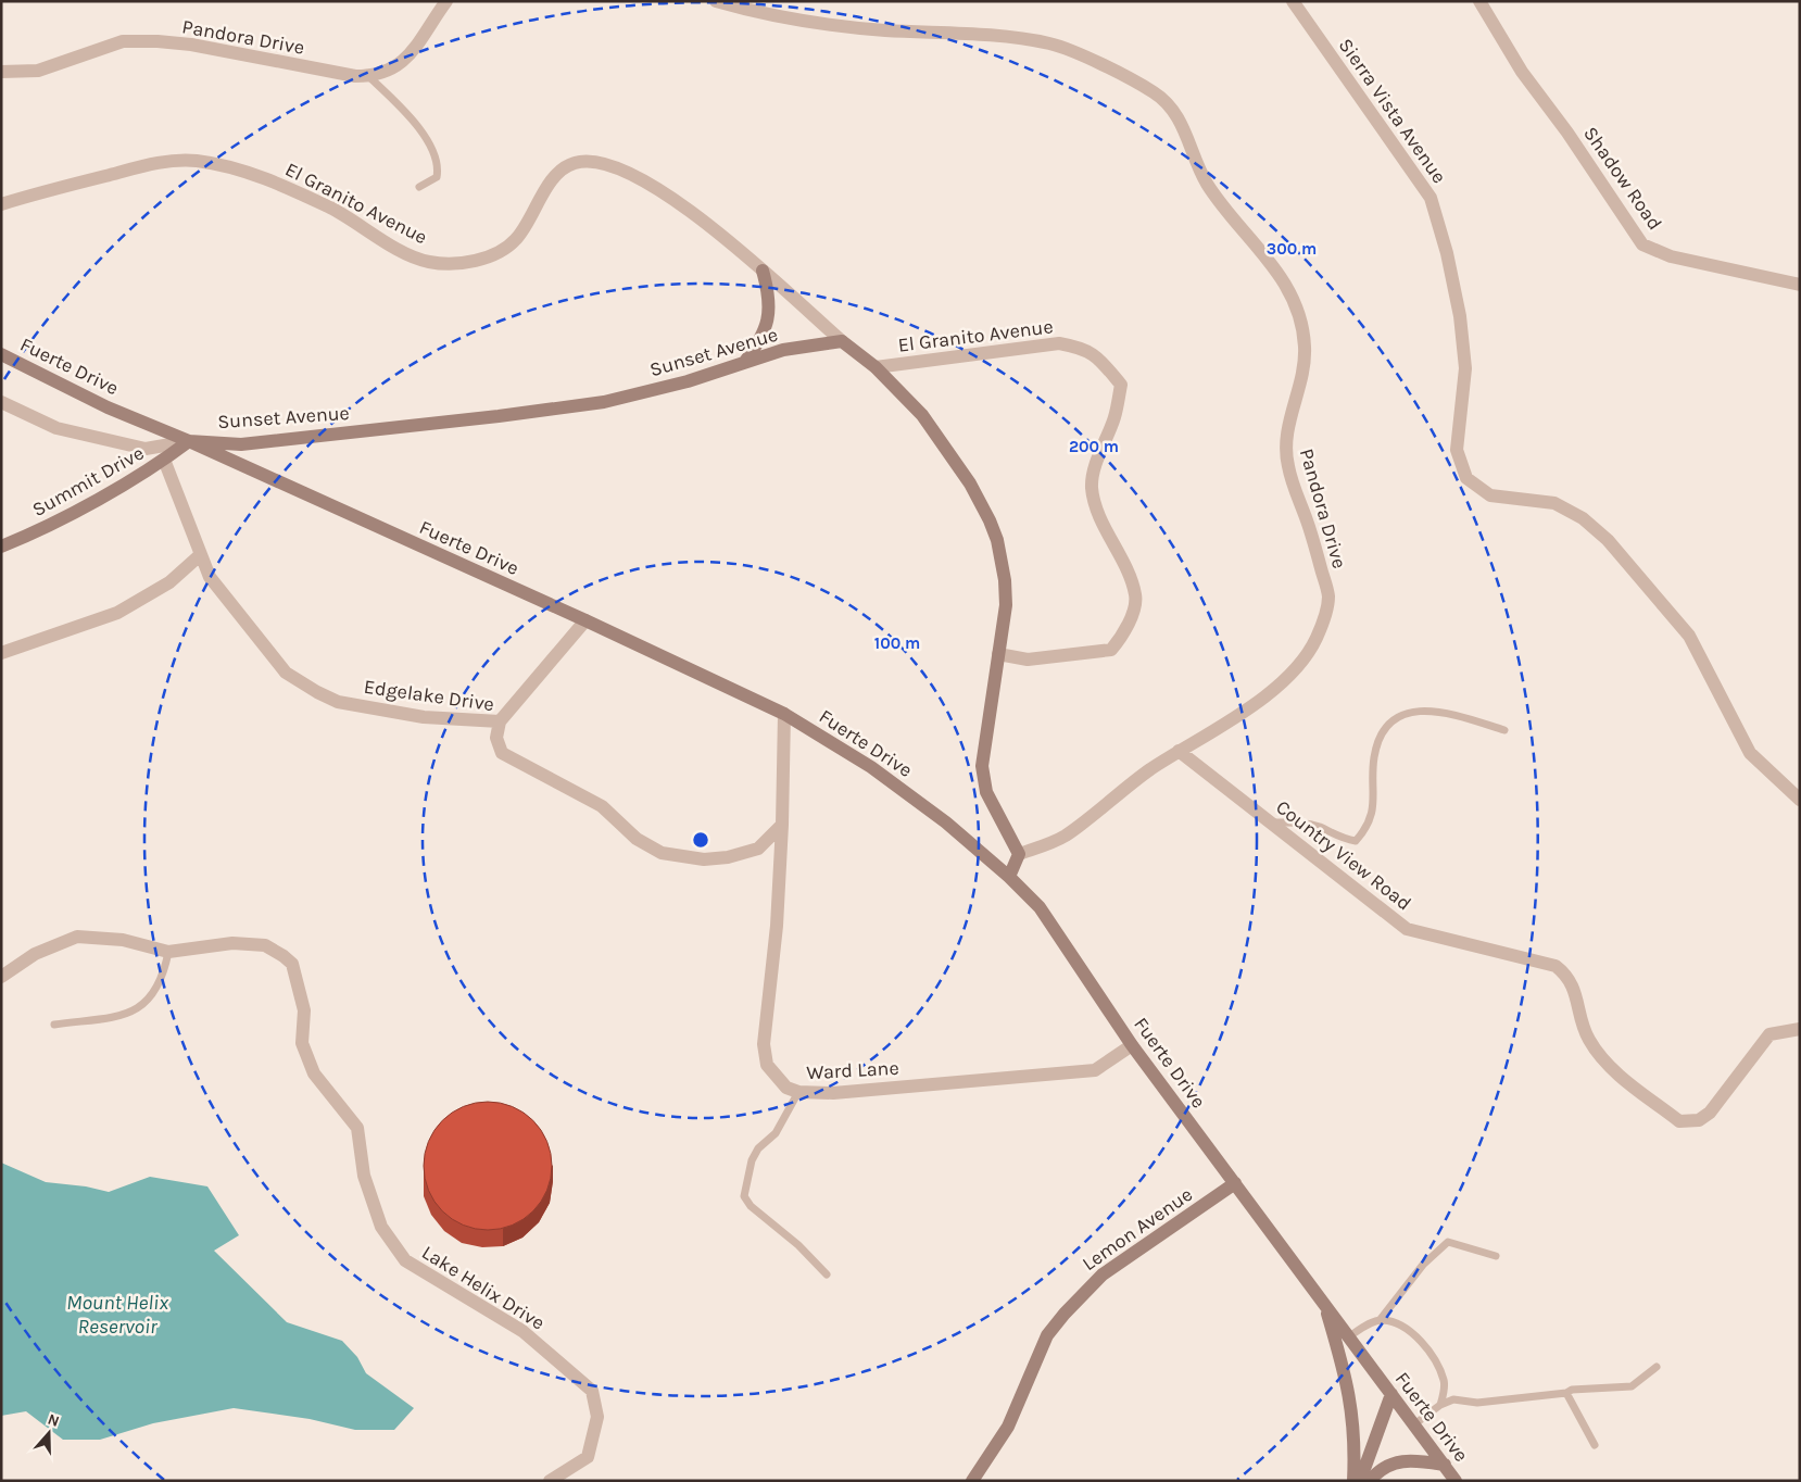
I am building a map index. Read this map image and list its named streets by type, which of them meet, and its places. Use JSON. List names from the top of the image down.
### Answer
{
  "streets": {
    "main road": [
      "Sunset Avenue",
      "Fuerte Drive",
      "Summit Drive",
      "Lemon Avenue"
    ],
    "street": [
      "Pandora Drive",
      "Sierra Vista Avenue",
      "Shadow Road",
      "El Granito Avenue",
      "Edgelake Drive",
      "Country View Road",
      "Ward Lane",
      "Lake Helix Drive"
    ]
  },
  "crossings": [
    ["Pandora Drive", "Country View Road"],
    ["El Granito Avenue", "Sunset Avenue"],
    ["Sunset Avenue", "Fuerte Drive"],
    ["Sunset Avenue", "Summit Drive"],
    ["Fuerte Drive", "Summit Drive"],
    ["Fuerte Drive", "Ward Lane"],
    ["Fuerte Drive", "Lemon Avenue"],
    ["Summit Drive", "Edgelake Drive"],
    ["Edgelake Drive", "Ward Lane"]
  ],
  "water": ["Mount Helix Reservoir"],
  "north": "top",
  "rings": ["300 m", "200 m", "100 m"]
}
